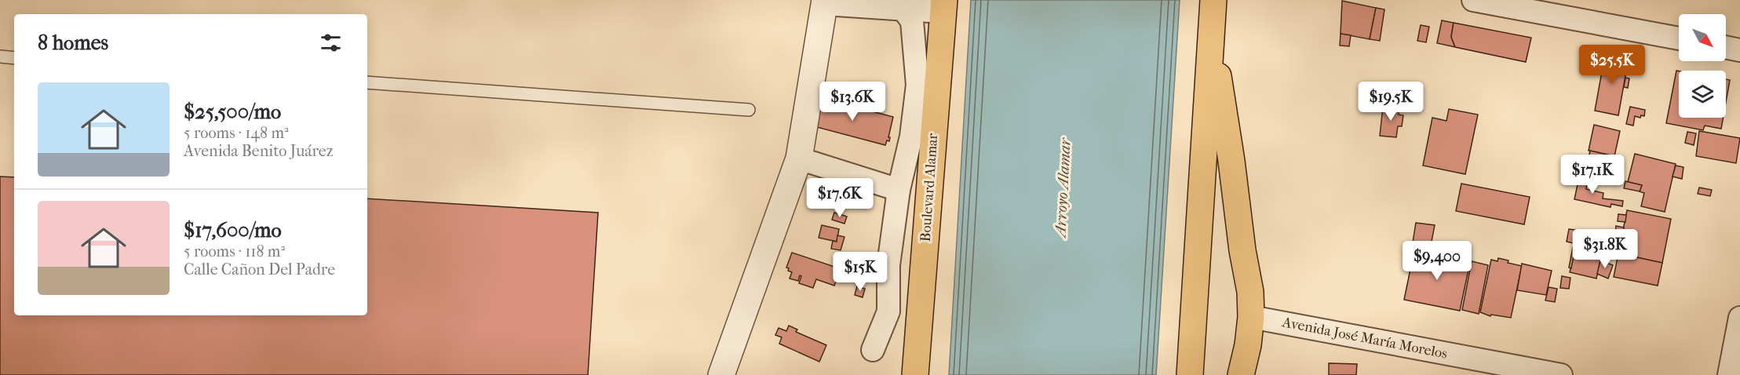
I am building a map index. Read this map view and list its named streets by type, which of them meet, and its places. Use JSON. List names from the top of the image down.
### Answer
{
  "streets": {
    "highway": ["Boulevard Alamar"],
    "street": ["Avenida José María Morelos"]
  },
  "water": ["Arroyo Alamar"],
  "north": "bottom right",
  "page": {
    "heading": "8 homes",
    "price": [
      "$25.5K",
      "$13.6K",
      "$19.5K",
      "$17.1K",
      "$17.6K",
      "$31.8K",
      "$9,400",
      "$15K"
    ],
    "list": [
      {
        "name": "$25,500/mo",
        "note": "5 rooms · 148 m² · Avenida Benito Juárez"
      },
      {
        "name": "$17,600/mo",
        "note": "5 rooms · 118 m² · Calle Cañon Del Padre"
      }
    ]
  }
}
